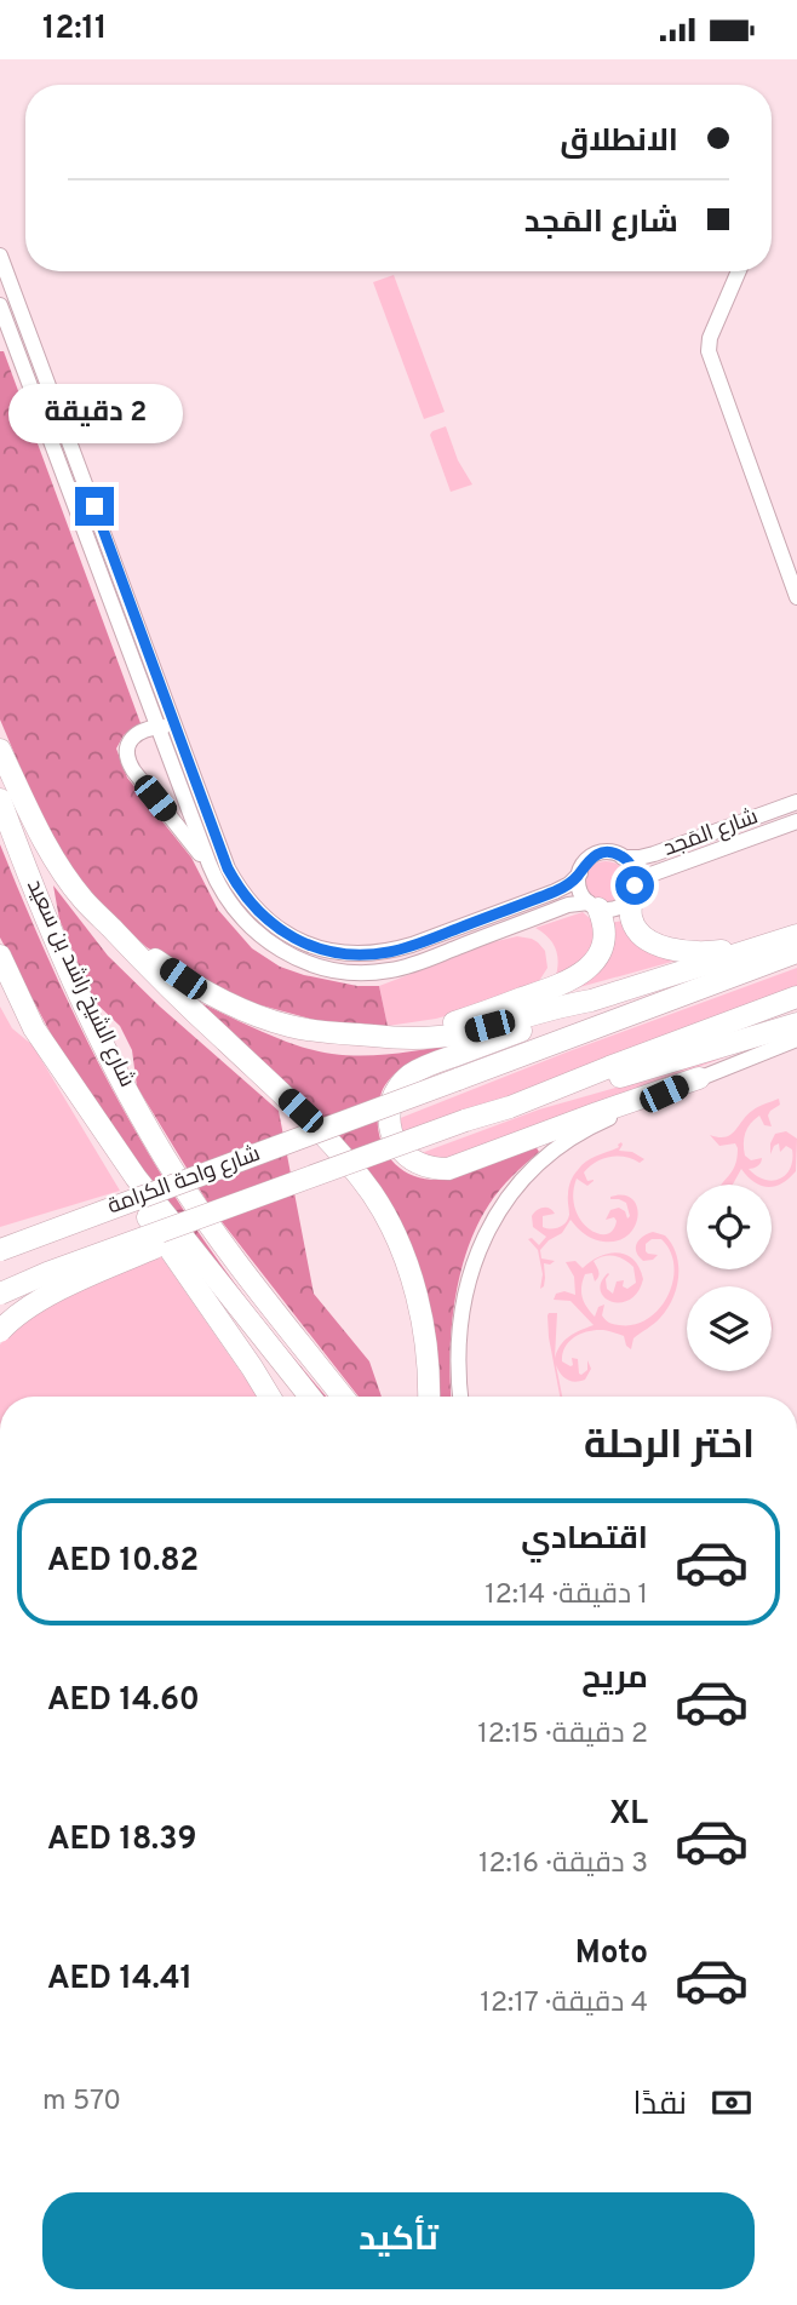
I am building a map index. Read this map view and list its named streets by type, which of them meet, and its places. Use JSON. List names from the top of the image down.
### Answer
{
  "streets": {
    "highway": ["شارع الشيخ راشد بن سعيد", "شارع واحة الكرامة"],
    "street": ["شارع المَجد"]
  },
  "page": {
    "status": "12:11",
    "banner": ["الانطلاق", "شارع المَجد"],
    "bubble": "2 دقيقة",
    "heading": "اختر الرحلة",
    "list": [
      {
        "name": "اقتصادي",
        "note": "1 دقيقة · 12:14",
        "value": "AED 10.82"
      },
      {
        "name": "مريح",
        "note": "2 دقيقة · 12:15",
        "value": "AED 14.60"
      },
      {
        "name": "XL",
        "note": "3 دقيقة · 12:16",
        "value": "AED 18.39"
      },
      {
        "name": "Moto",
        "note": "4 دقيقة · 12:17",
        "value": "AED 14.41"
      }
    ],
    "pay": ["نقدًا", "570 m"],
    "buttons": "تأكيد"
  }
}
